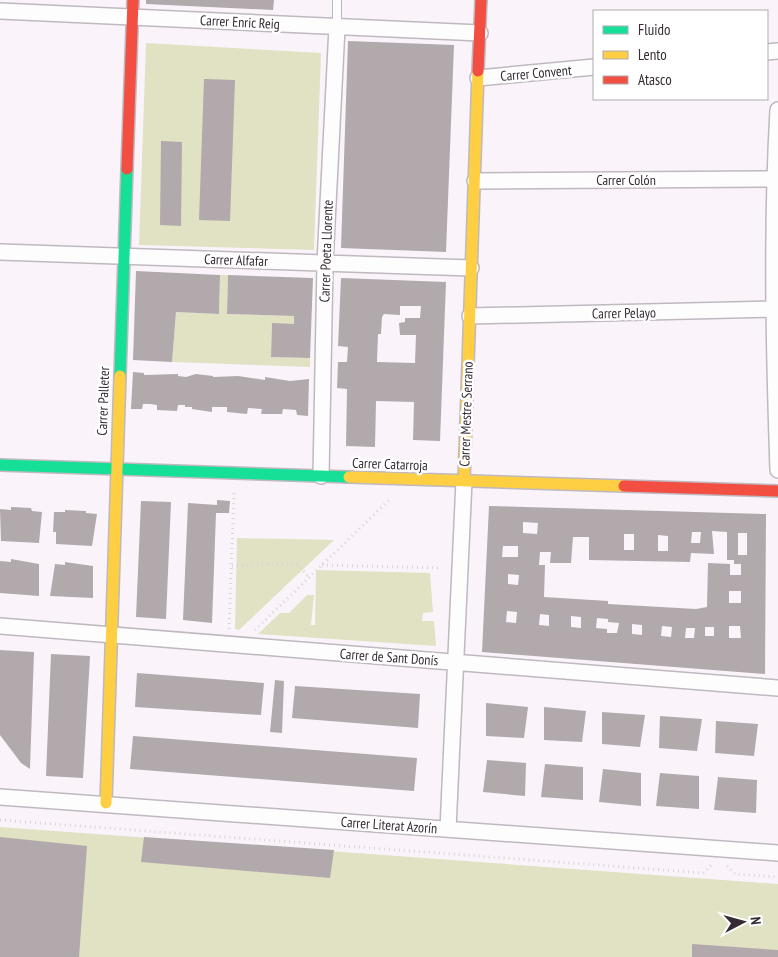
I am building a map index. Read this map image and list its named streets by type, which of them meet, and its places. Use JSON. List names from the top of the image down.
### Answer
{
  "streets": {
    "street": [
      "Carrer Enric Reig",
      "Carrer Convent",
      "Carrer Colón",
      "Carrer Poeta Llorente",
      "Carrer Alfafar",
      "Carrer Pelayo",
      "Carrer Palleter",
      "Carrer Mestre Serrano",
      "Carrer Catarroja",
      "Carrer de Sant Donís",
      "Carrer Literat Azorín"
    ]
  },
  "crossings": [
    ["Carrer Enric Reig", "Carrer Poeta Llorente"],
    ["Carrer Enric Reig", "Carrer Palleter"],
    ["Carrer Enric Reig", "Carrer Mestre Serrano"],
    ["Carrer Convent", "Carrer Mestre Serrano"],
    ["Carrer Colón", "Carrer Mestre Serrano"],
    ["Carrer Poeta Llorente", "Carrer Alfafar"],
    ["Carrer Poeta Llorente", "Carrer Catarroja"],
    ["Carrer Alfafar", "Carrer Palleter"],
    ["Carrer Alfafar", "Carrer Mestre Serrano"],
    ["Carrer Pelayo", "Carrer Mestre Serrano"],
    ["Carrer Palleter", "Carrer Catarroja"],
    ["Carrer Palleter", "Carrer de Sant Donís"],
    ["Carrer Palleter", "Carrer Literat Azorín"],
    ["Carrer Mestre Serrano", "Carrer Catarroja"],
    ["Carrer Mestre Serrano", "Carrer de Sant Donís"],
    ["Carrer Mestre Serrano", "Carrer Literat Azorín"]
  ],
  "legend": ["Fluido", "Lento", "Atasco"],
  "north": "right"
}
